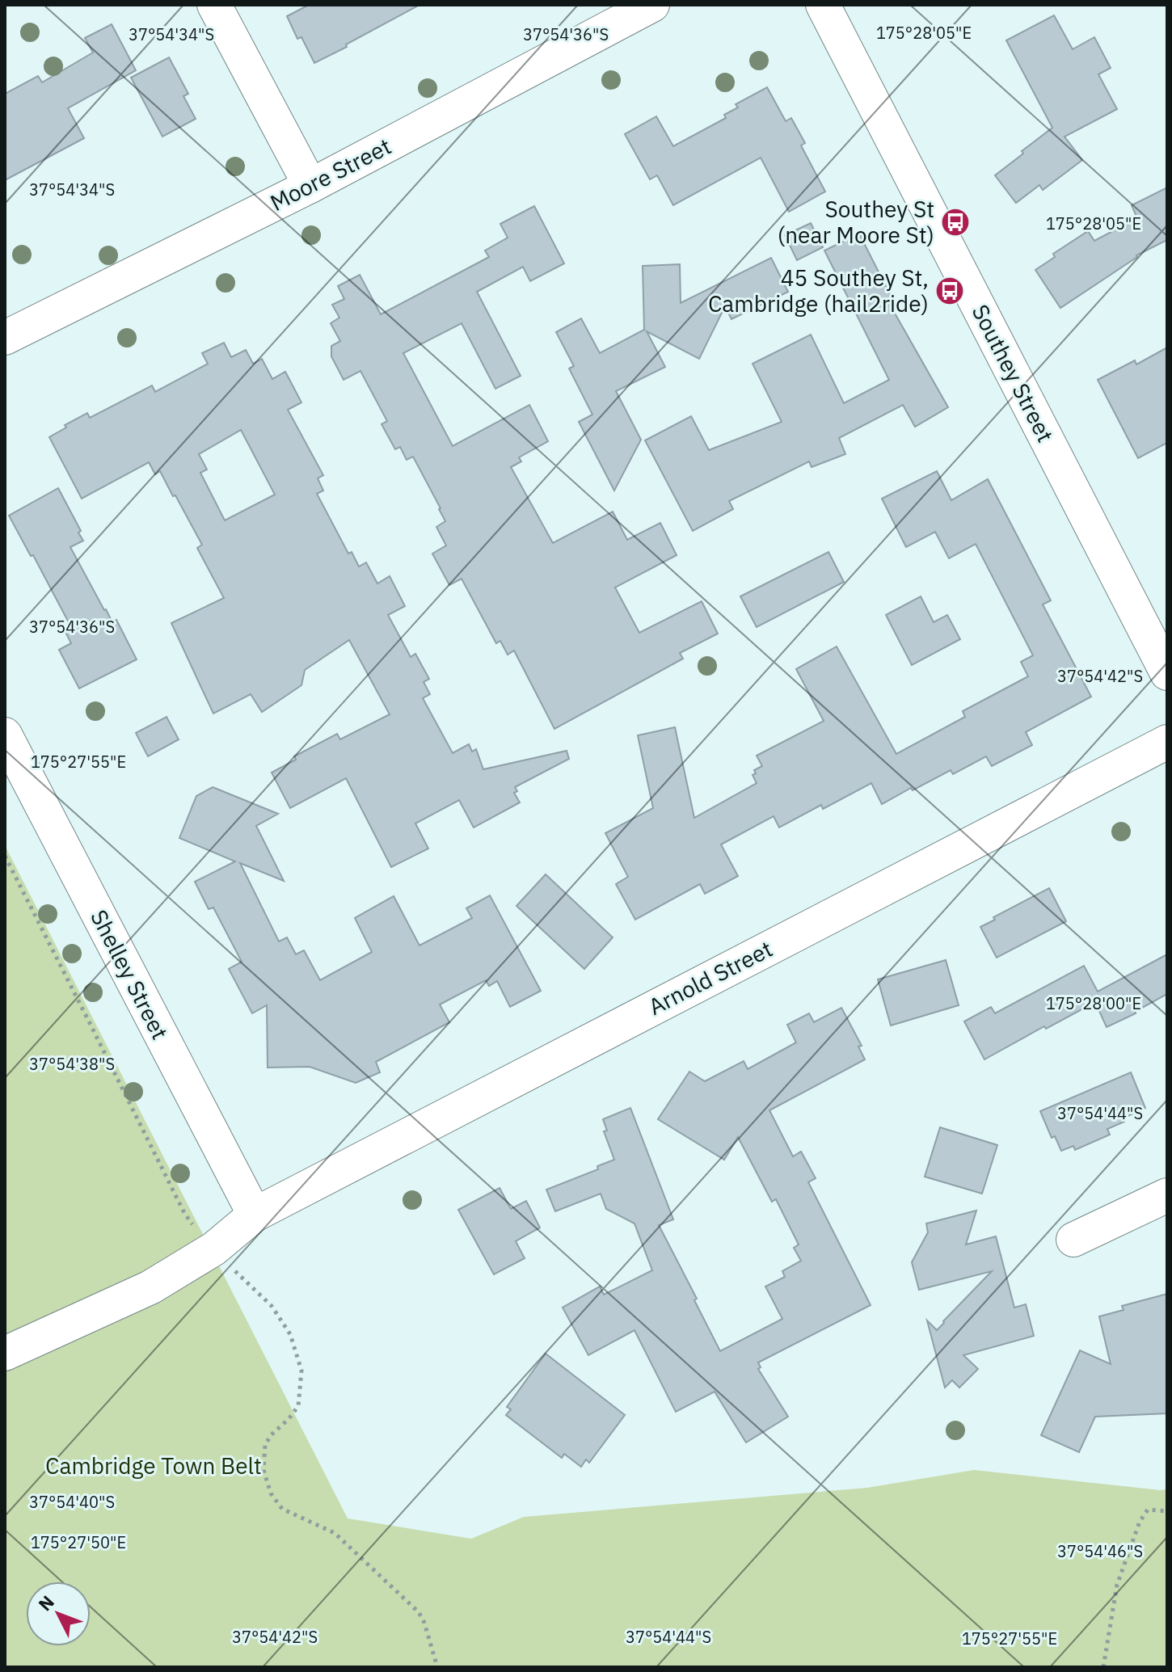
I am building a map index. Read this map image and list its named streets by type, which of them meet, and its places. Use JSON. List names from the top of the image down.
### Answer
{
  "streets": {
    "street": [
      "Moore Street",
      "Southey Street",
      "Shelley Street",
      "Arnold Street"
    ]
  },
  "crossings": [
    ["Shelley Street", "Arnold Street"]
  ],
  "parks": ["Cambridge Town Belt"],
  "places": {
    "bus stop": ["Southey St (near Moore St)", "45 Southey St, Cambridge (hail2ride)"]
  },
  "north": "top left",
  "coordinates": [
    "175°28'05\"E",
    "37°54'34\"S",
    "37°54'36\"S",
    "37°54'42\"S",
    "175°27'55\"E",
    "175°28'00\"E",
    "37°54'38\"S",
    "37°54'44\"S",
    "37°54'40\"S",
    "175°27'50\"E",
    "37°54'46\"S"
  ]
}
